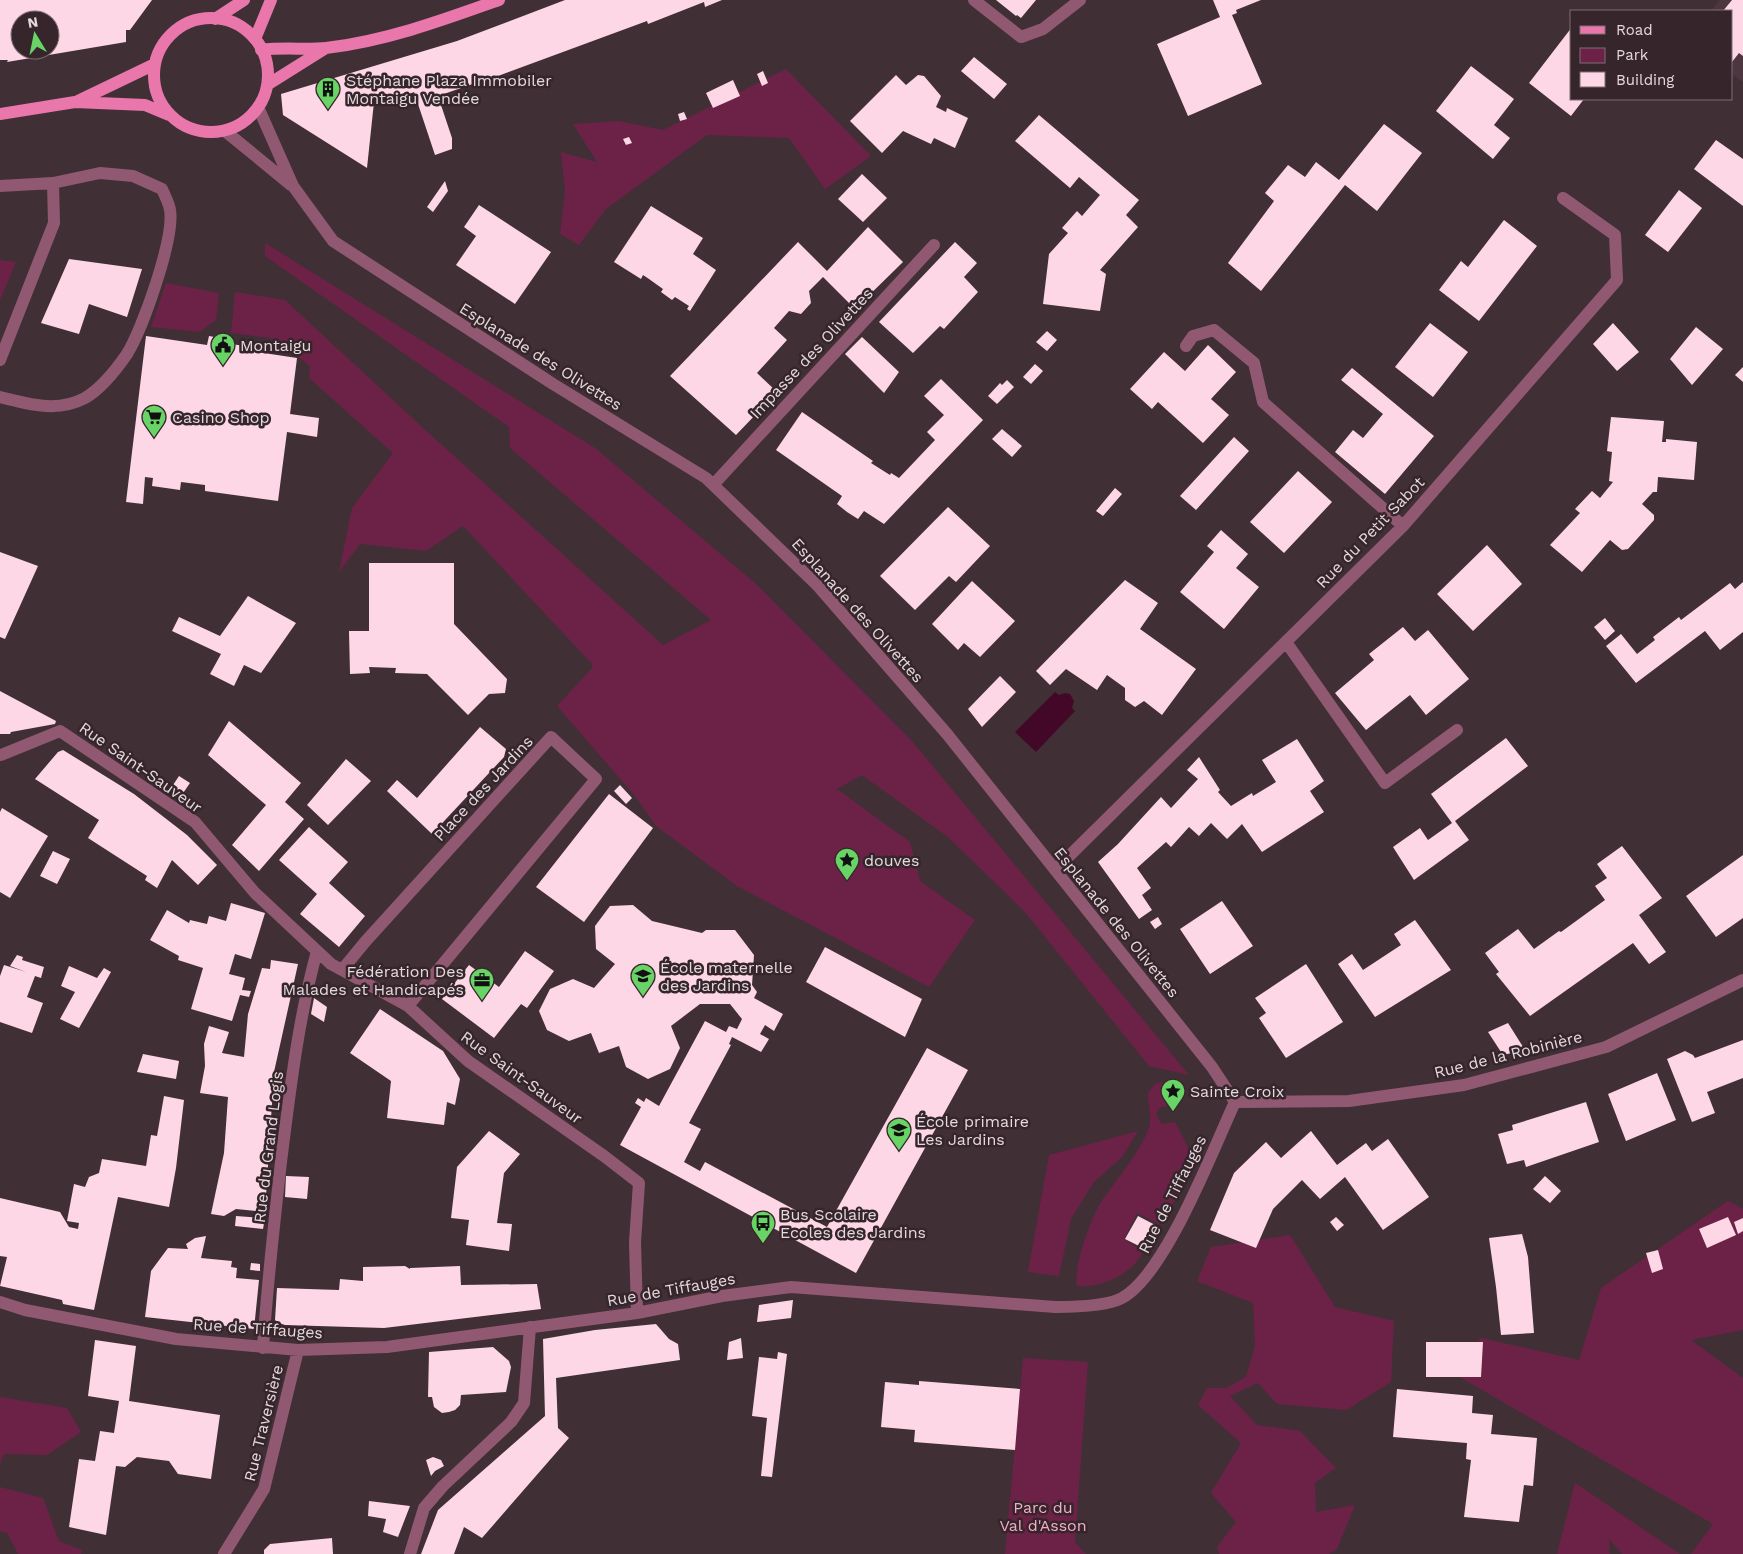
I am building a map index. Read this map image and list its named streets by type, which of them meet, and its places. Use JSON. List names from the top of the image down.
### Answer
{
  "streets": {
    "street": [
      "Impasse des Olivettes",
      "Esplanade des Olivettes",
      "Rue du Petit Sabot",
      "Rue Saint-Sauveur",
      "Place des Jardins",
      "Rue de la Robinière",
      "Rue du Grand Logis",
      "Rue de Tiffauges",
      "Rue Traversière"
    ]
  },
  "crossings": [
    ["Impasse des Olivettes", "Esplanade des Olivettes"],
    ["Esplanade des Olivettes", "Rue du Petit Sabot"],
    ["Esplanade des Olivettes", "Rue de la Robinière"],
    ["Esplanade des Olivettes", "Rue de Tiffauges"],
    ["Rue Saint-Sauveur", "Place des Jardins"],
    ["Rue Saint-Sauveur", "Rue du Grand Logis"],
    ["Rue Saint-Sauveur", "Rue de Tiffauges"],
    ["Rue de la Robinière", "Rue de Tiffauges"],
    ["Rue du Grand Logis", "Rue de Tiffauges"],
    ["Rue de Tiffauges", "Rue Traversière"]
  ],
  "parks": ["Parc du Val d'Asson"],
  "places": {
    "building": ["Stéphane Plaza Immobiler Montaigu Vendée"],
    "public building": ["Montaigu"],
    "supermarket": ["Casino Shop"],
    "place": ["douves", "Sainte Croix"],
    "school or university": ["École maternelle des Jardins", "École primaire Les Jardins"],
    "office": ["Fédération Des Malades et Handicapés"],
    "bus stop": ["Bus Scolaire Ecoles des Jardins"]
  },
  "legend": ["Road", "Park", "Building"],
  "north": "top"
}
